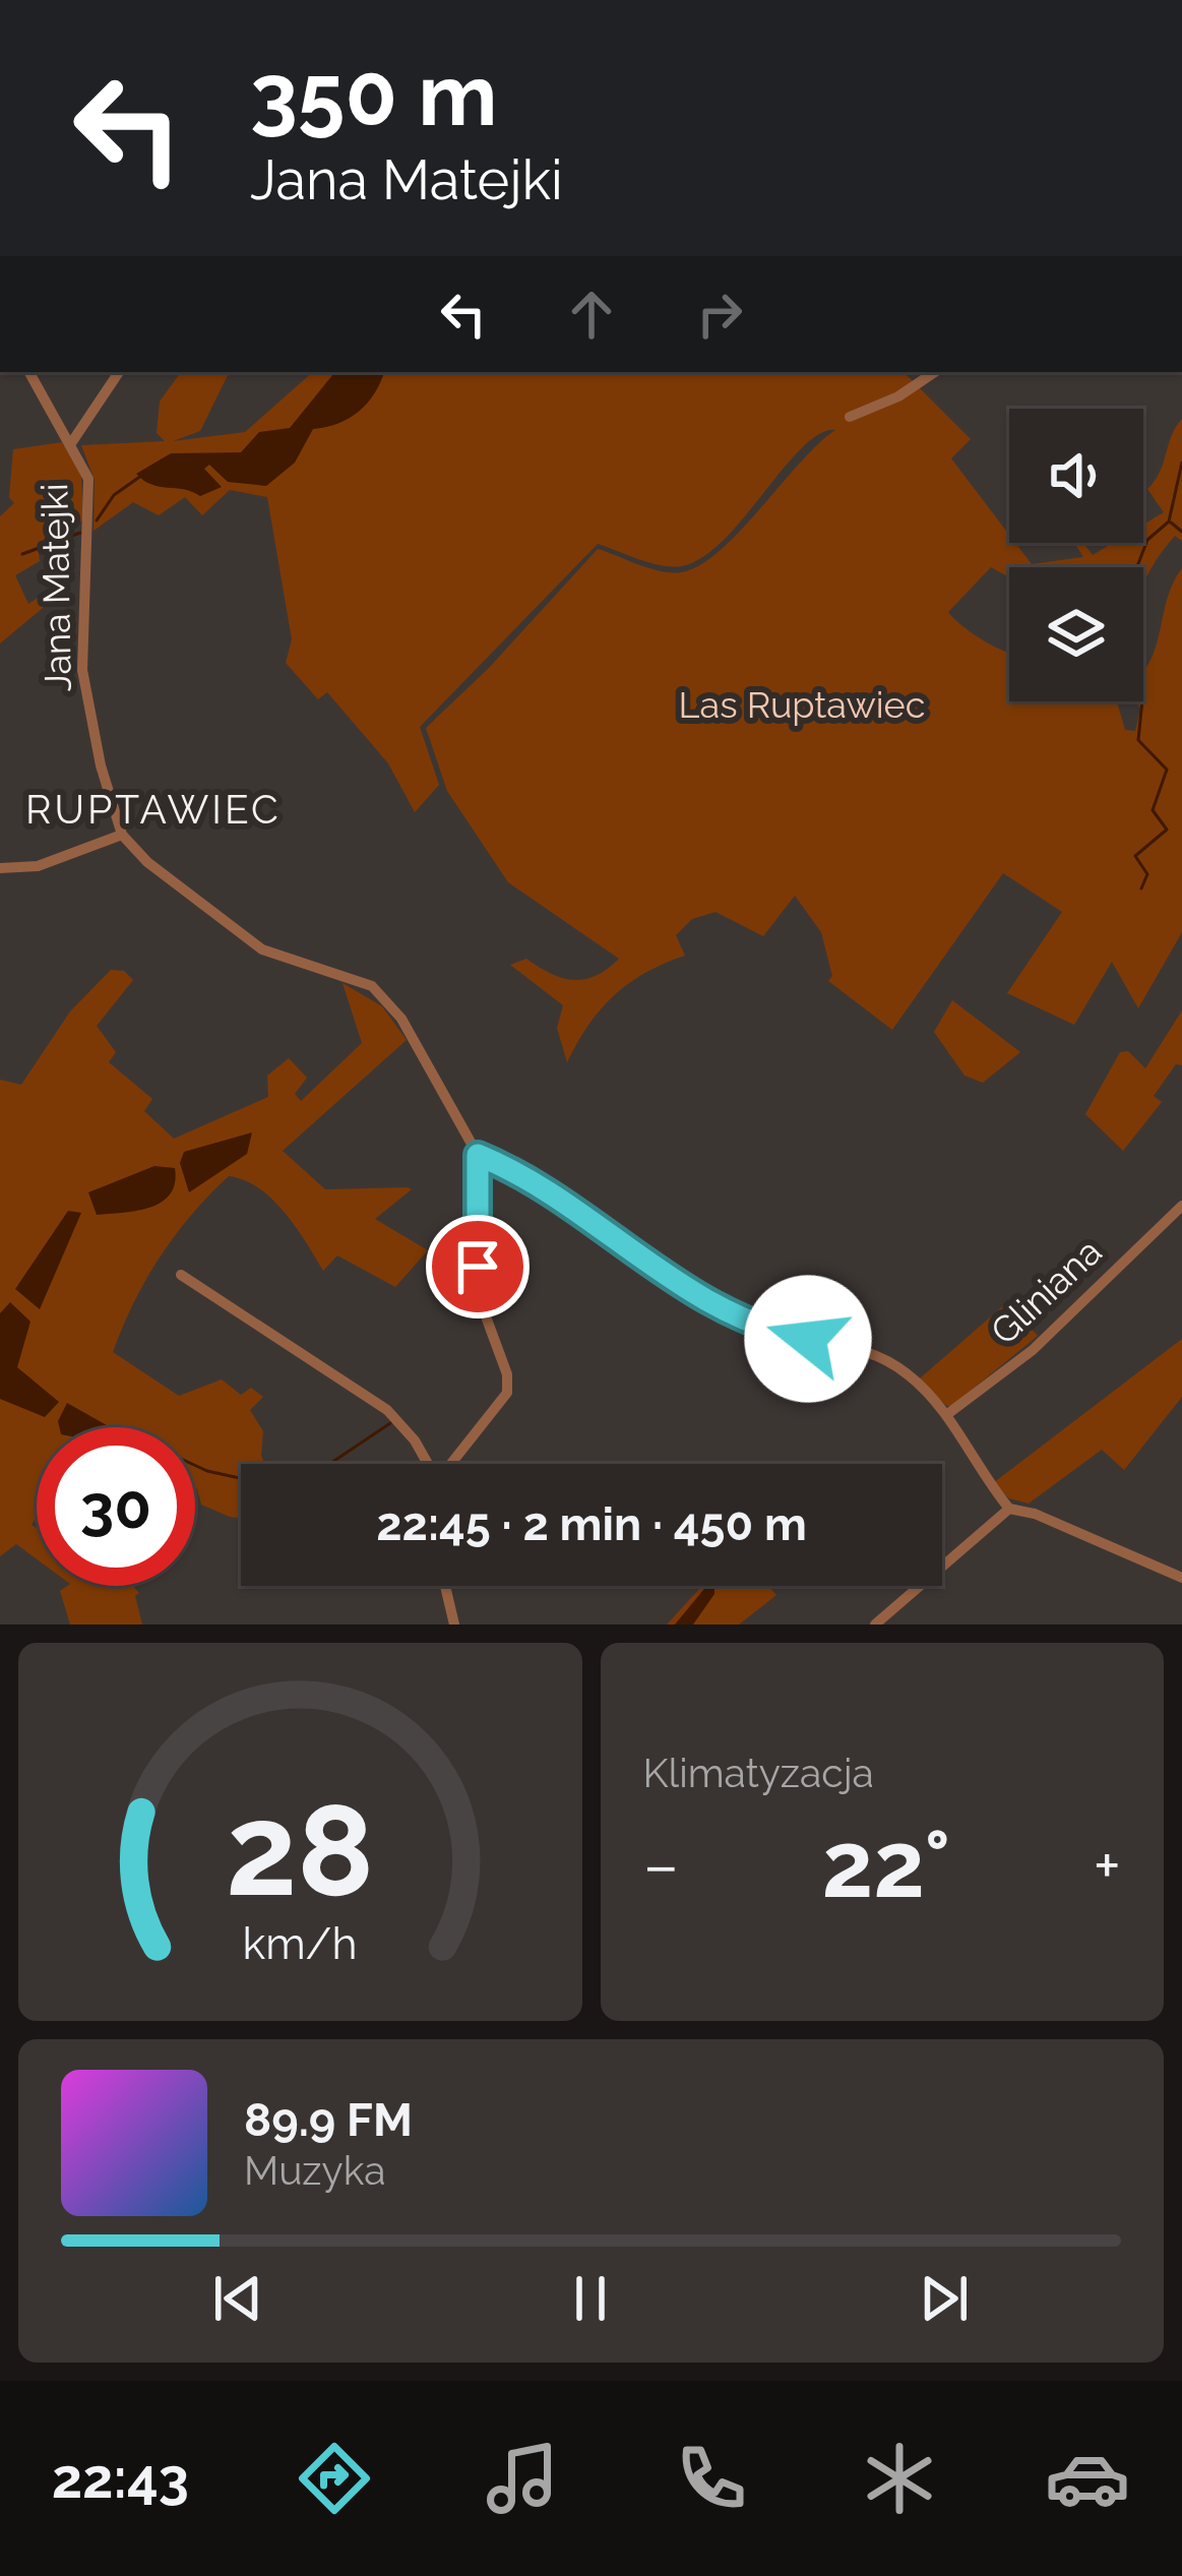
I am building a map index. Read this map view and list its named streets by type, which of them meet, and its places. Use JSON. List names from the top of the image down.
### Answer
{
  "streets": {
    "street": ["Jana Matejki", "Gliniana"]
  },
  "districts": ["RUPTAWIEC"],
  "parks": ["Las Ruptawiec"],
  "page": {
    "turn": ["350 m", "Jana Matejki"],
    "limit": "30",
    "trip": "22:45 · 2 min · 450 m",
    "tile": "Klimatyzacja",
    "heat": ["−", "22°", "+"],
    "song": ["89.9 FM", "Muzyka"],
    "tabs": "22:43",
    "gauge": ["28", "km/h"]
  }
}
